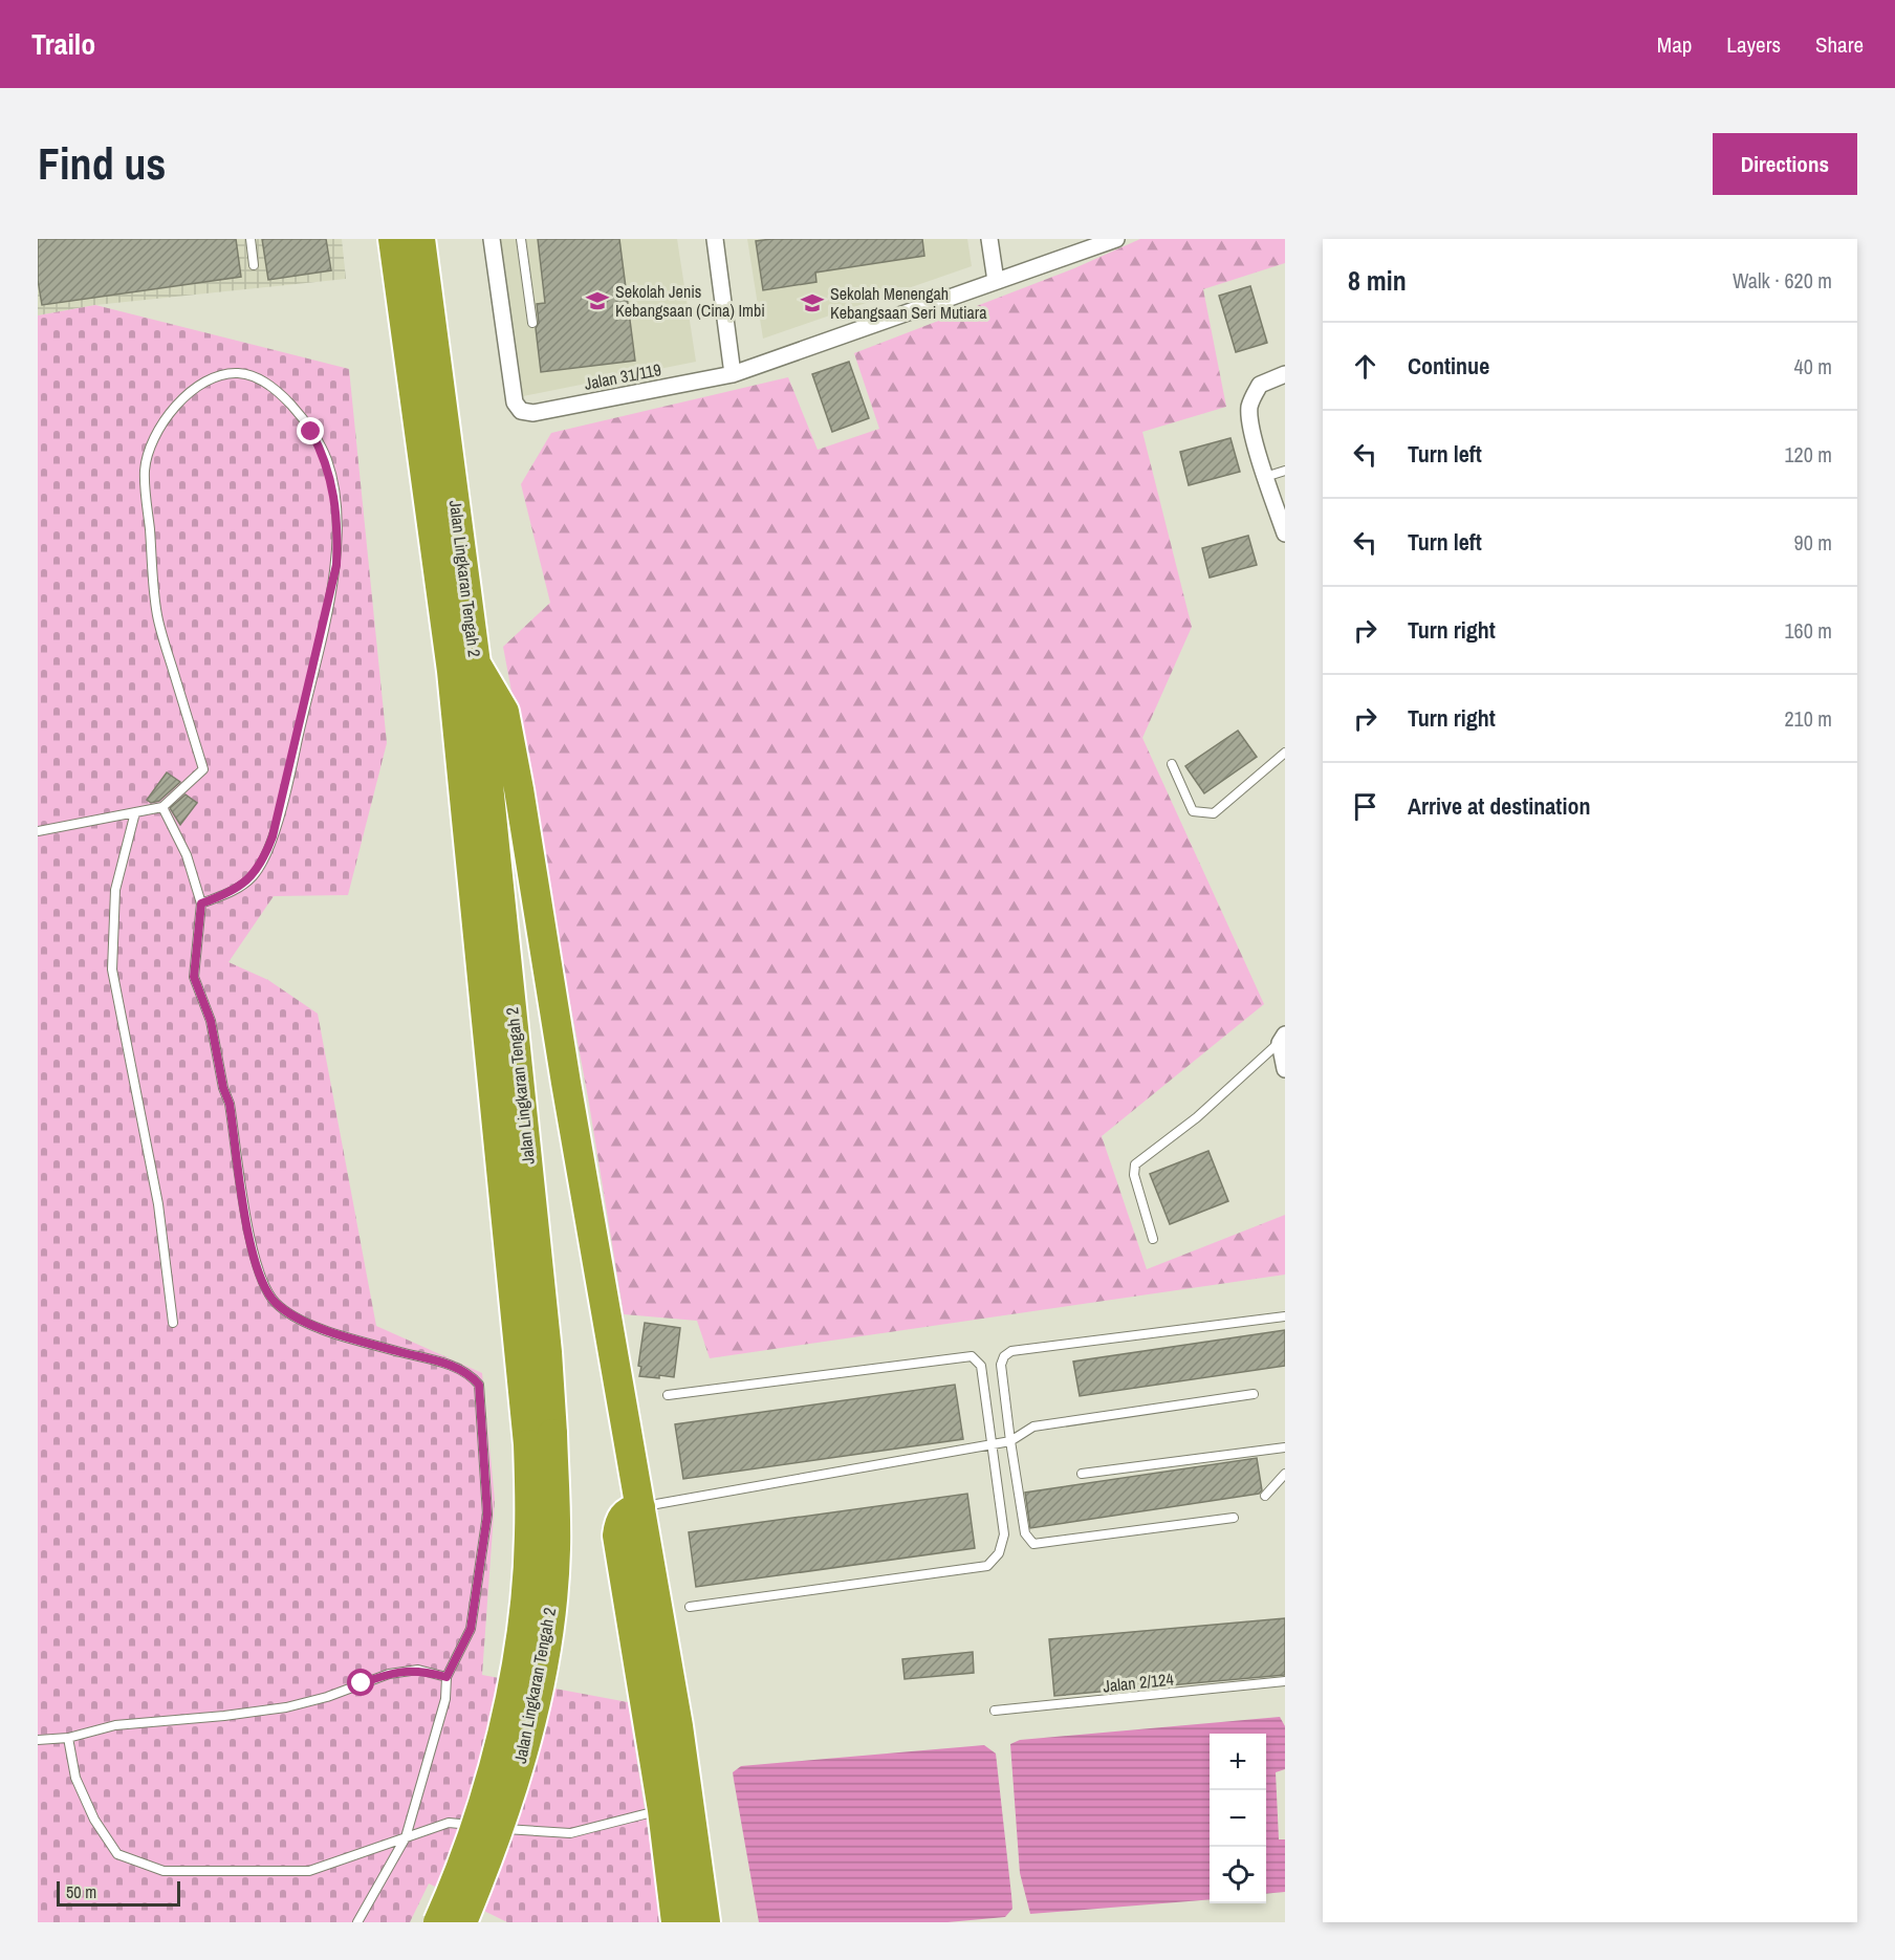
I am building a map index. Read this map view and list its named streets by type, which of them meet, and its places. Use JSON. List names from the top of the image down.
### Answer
{
  "streets": {
    "highway": ["Jalan Lingkaran Tengah 2"],
    "street": ["Jalan 31/119"],
    "lane": ["Jalan 2/124"]
  },
  "places": {
    "school or university": ["Sekolah Jenis Kebangsaan (Cina) Imbi", "Sekolah Menengah Kebangsaan Seri Mutiara"]
  },
  "scale_bar": "50 m",
  "page": {
    "header": "Trailo",
    "nav": ["Map", "Layers", "Share"],
    "buttons": "Directions",
    "title": "Find us",
    "heading": ["8 min", "Walk · 620 m"],
    "list": [
      ["Continue", "40 m"],
      ["Turn left", "120 m"],
      ["Turn left", "90 m"],
      ["Turn right", "160 m"],
      ["Turn right", "210 m"],
      "Arrive at destination"
    ],
    "map_buttons": ["+", "−"],
    "scale": "50 m"
  }
}
